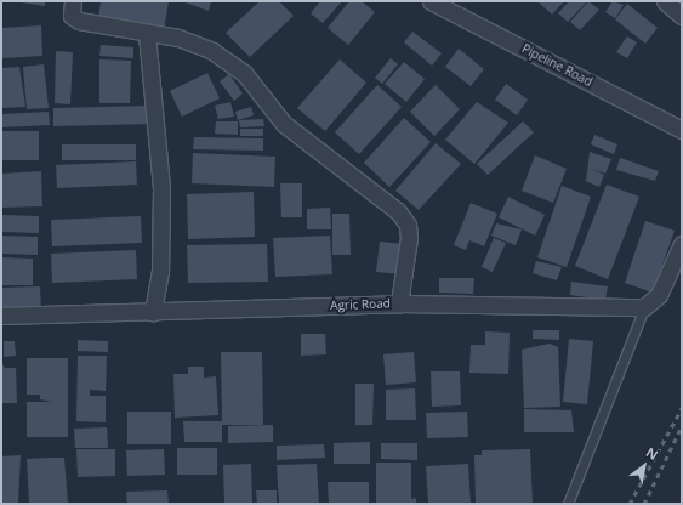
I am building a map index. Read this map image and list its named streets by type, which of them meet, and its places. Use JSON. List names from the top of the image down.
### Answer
{
  "streets": {
    "street": ["Pipeline Road", "Agric Road"]
  },
  "north": "top right"
}
